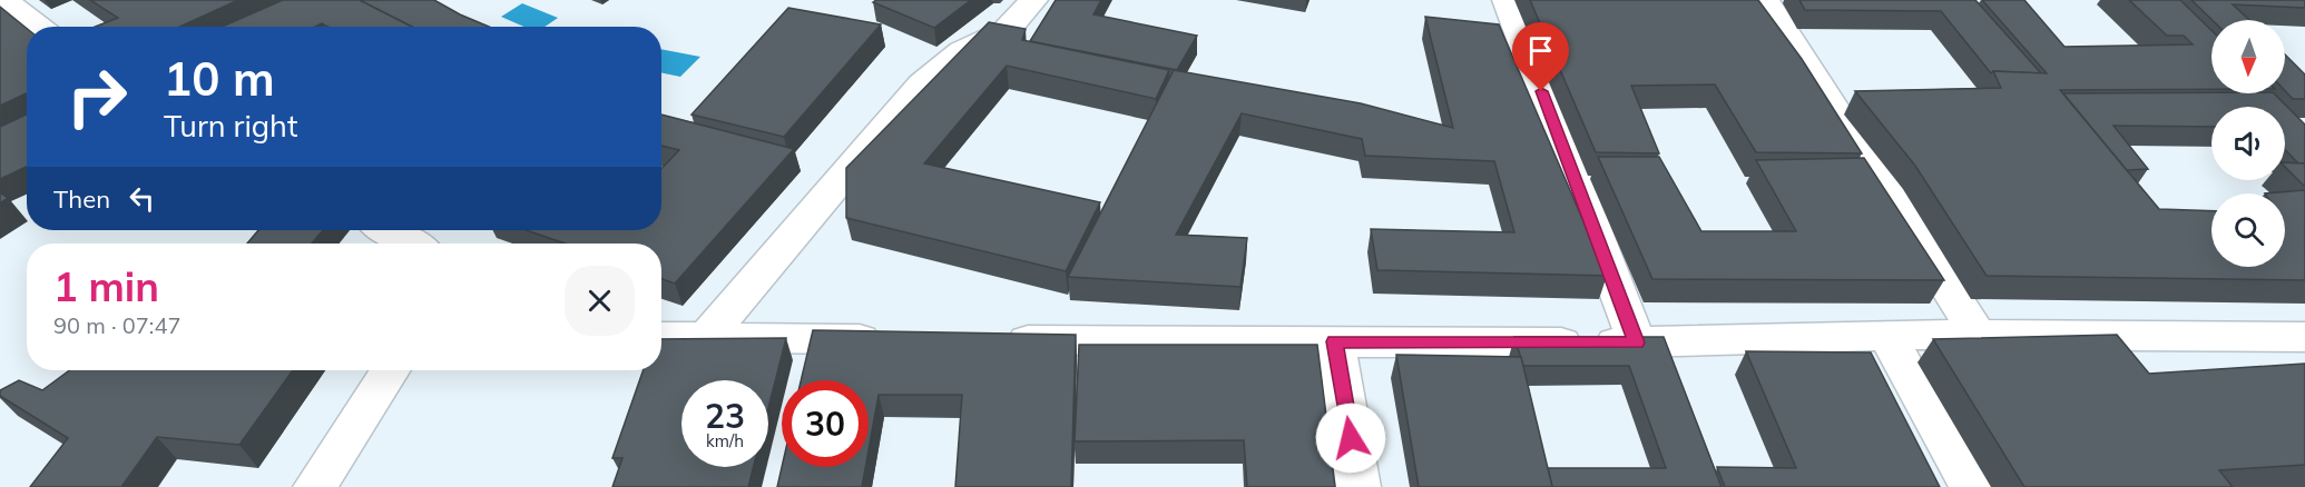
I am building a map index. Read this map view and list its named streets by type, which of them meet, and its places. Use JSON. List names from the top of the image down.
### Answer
{
  "north": "bottom",
  "page": {
    "turn": ["10 m", "Turn right"],
    "then": "Then",
    "heading": ["1 min", "90 m · 07:47"],
    "speed": "23 km/h",
    "limit": "30"
  }
}
